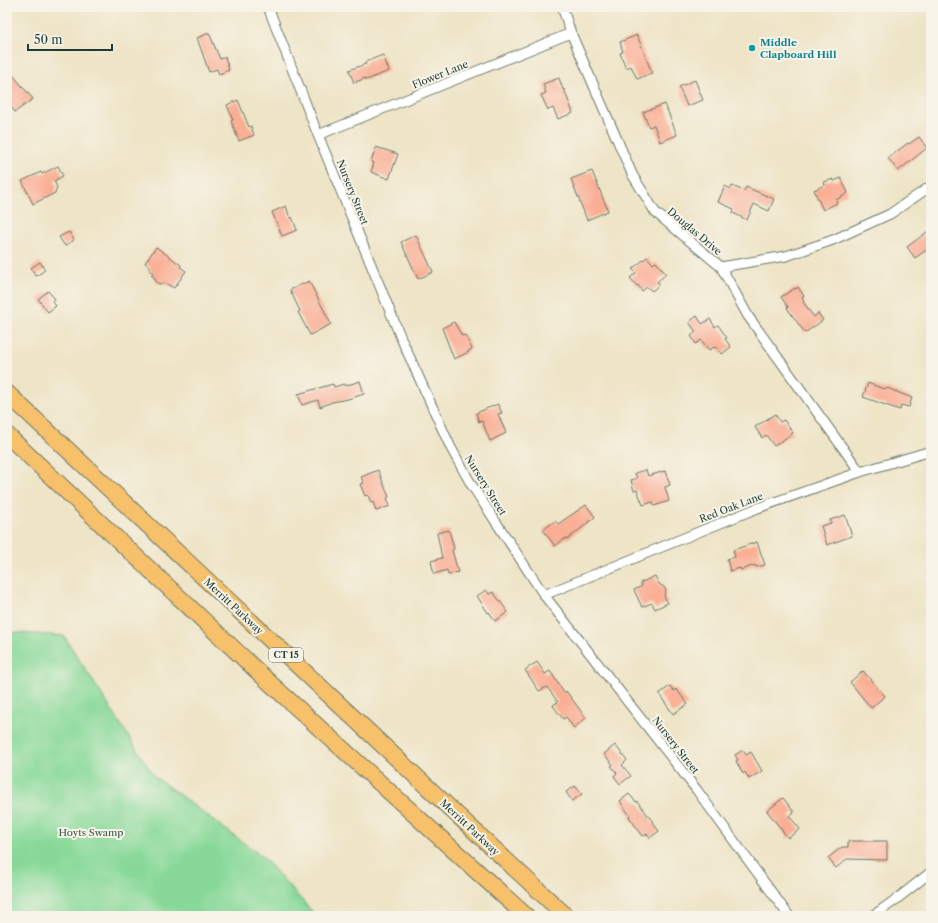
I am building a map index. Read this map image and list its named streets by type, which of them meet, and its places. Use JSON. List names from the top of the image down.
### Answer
{
  "streets": {
    "highway": ["Merritt Parkway", "CT 15"],
    "street": [
      "Flower Lane",
      "Nursery Street",
      "Douglas Drive",
      "Red Oak Lane"
    ]
  },
  "crossings": [
    ["Flower Lane", "Nursery Street"],
    ["Flower Lane", "Douglas Drive"],
    ["Nursery Street", "Red Oak Lane"],
    ["Douglas Drive", "Red Oak Lane"]
  ],
  "parks": ["Hoyts Swamp"],
  "places": ["Middle Clapboard Hill"],
  "scale_bar": "50 m"
}
